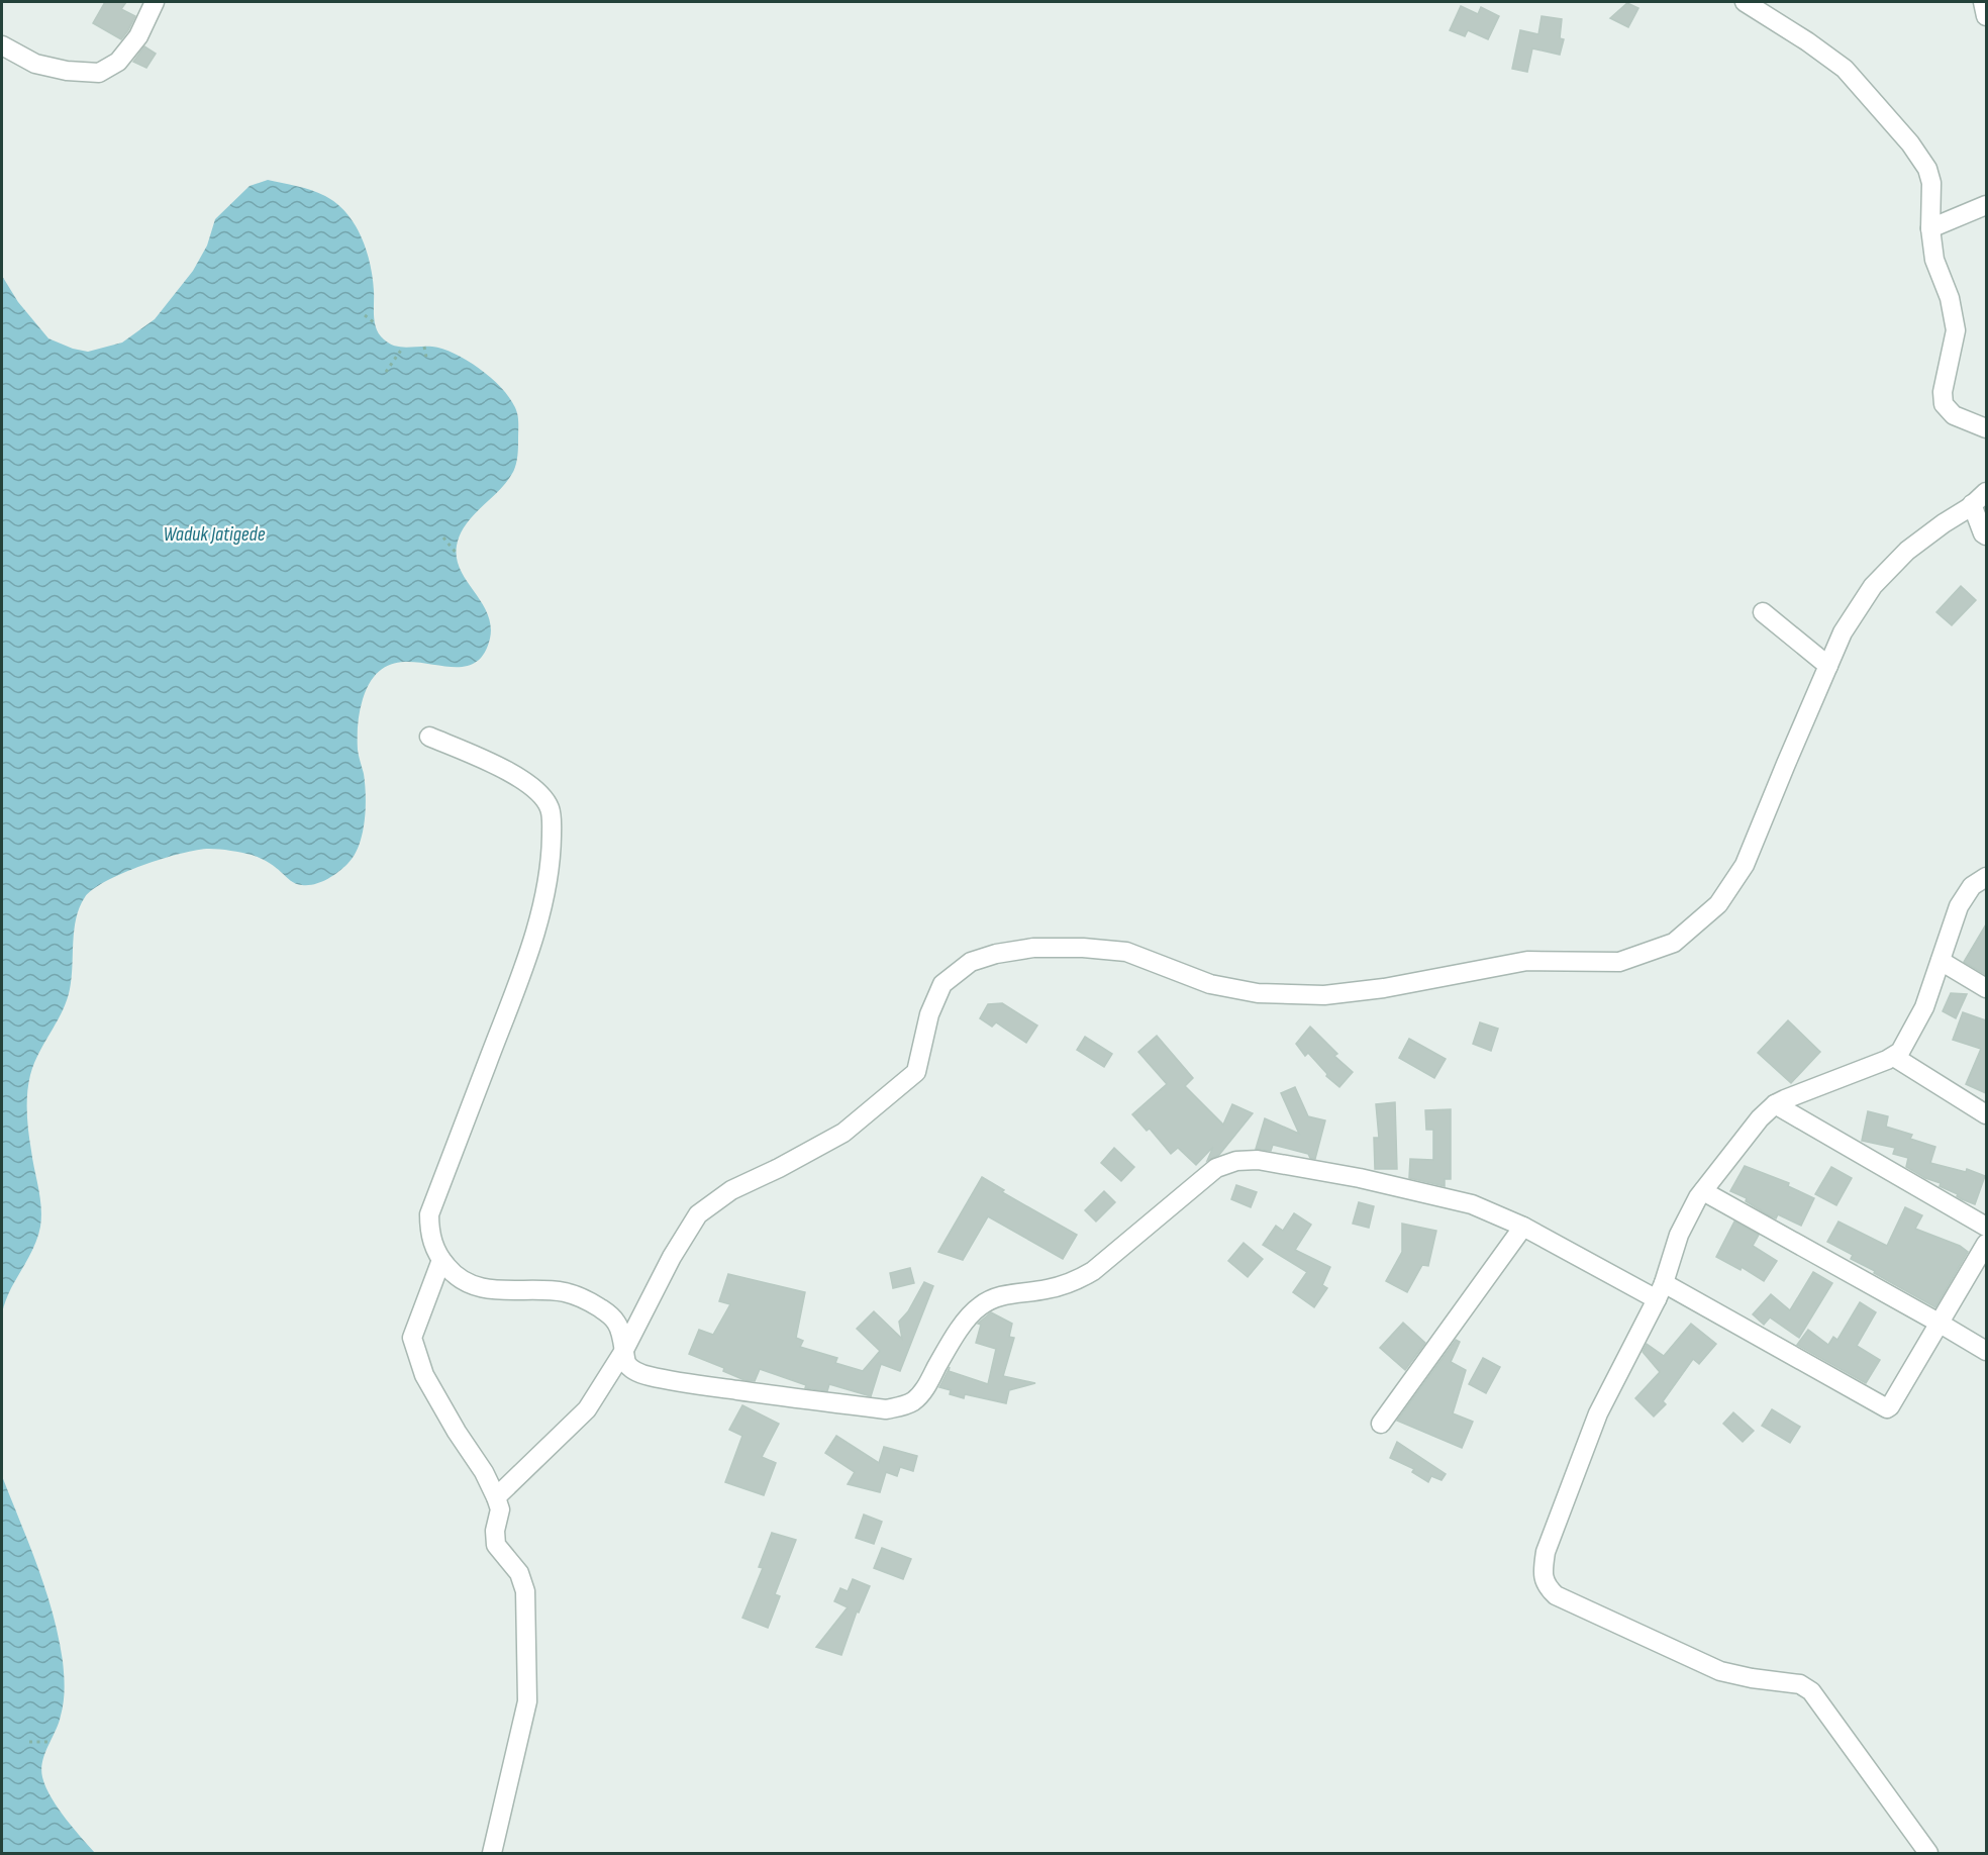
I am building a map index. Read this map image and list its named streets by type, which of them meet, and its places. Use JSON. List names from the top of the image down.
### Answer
{
  "water": ["Waduk Jatigede"]
}
